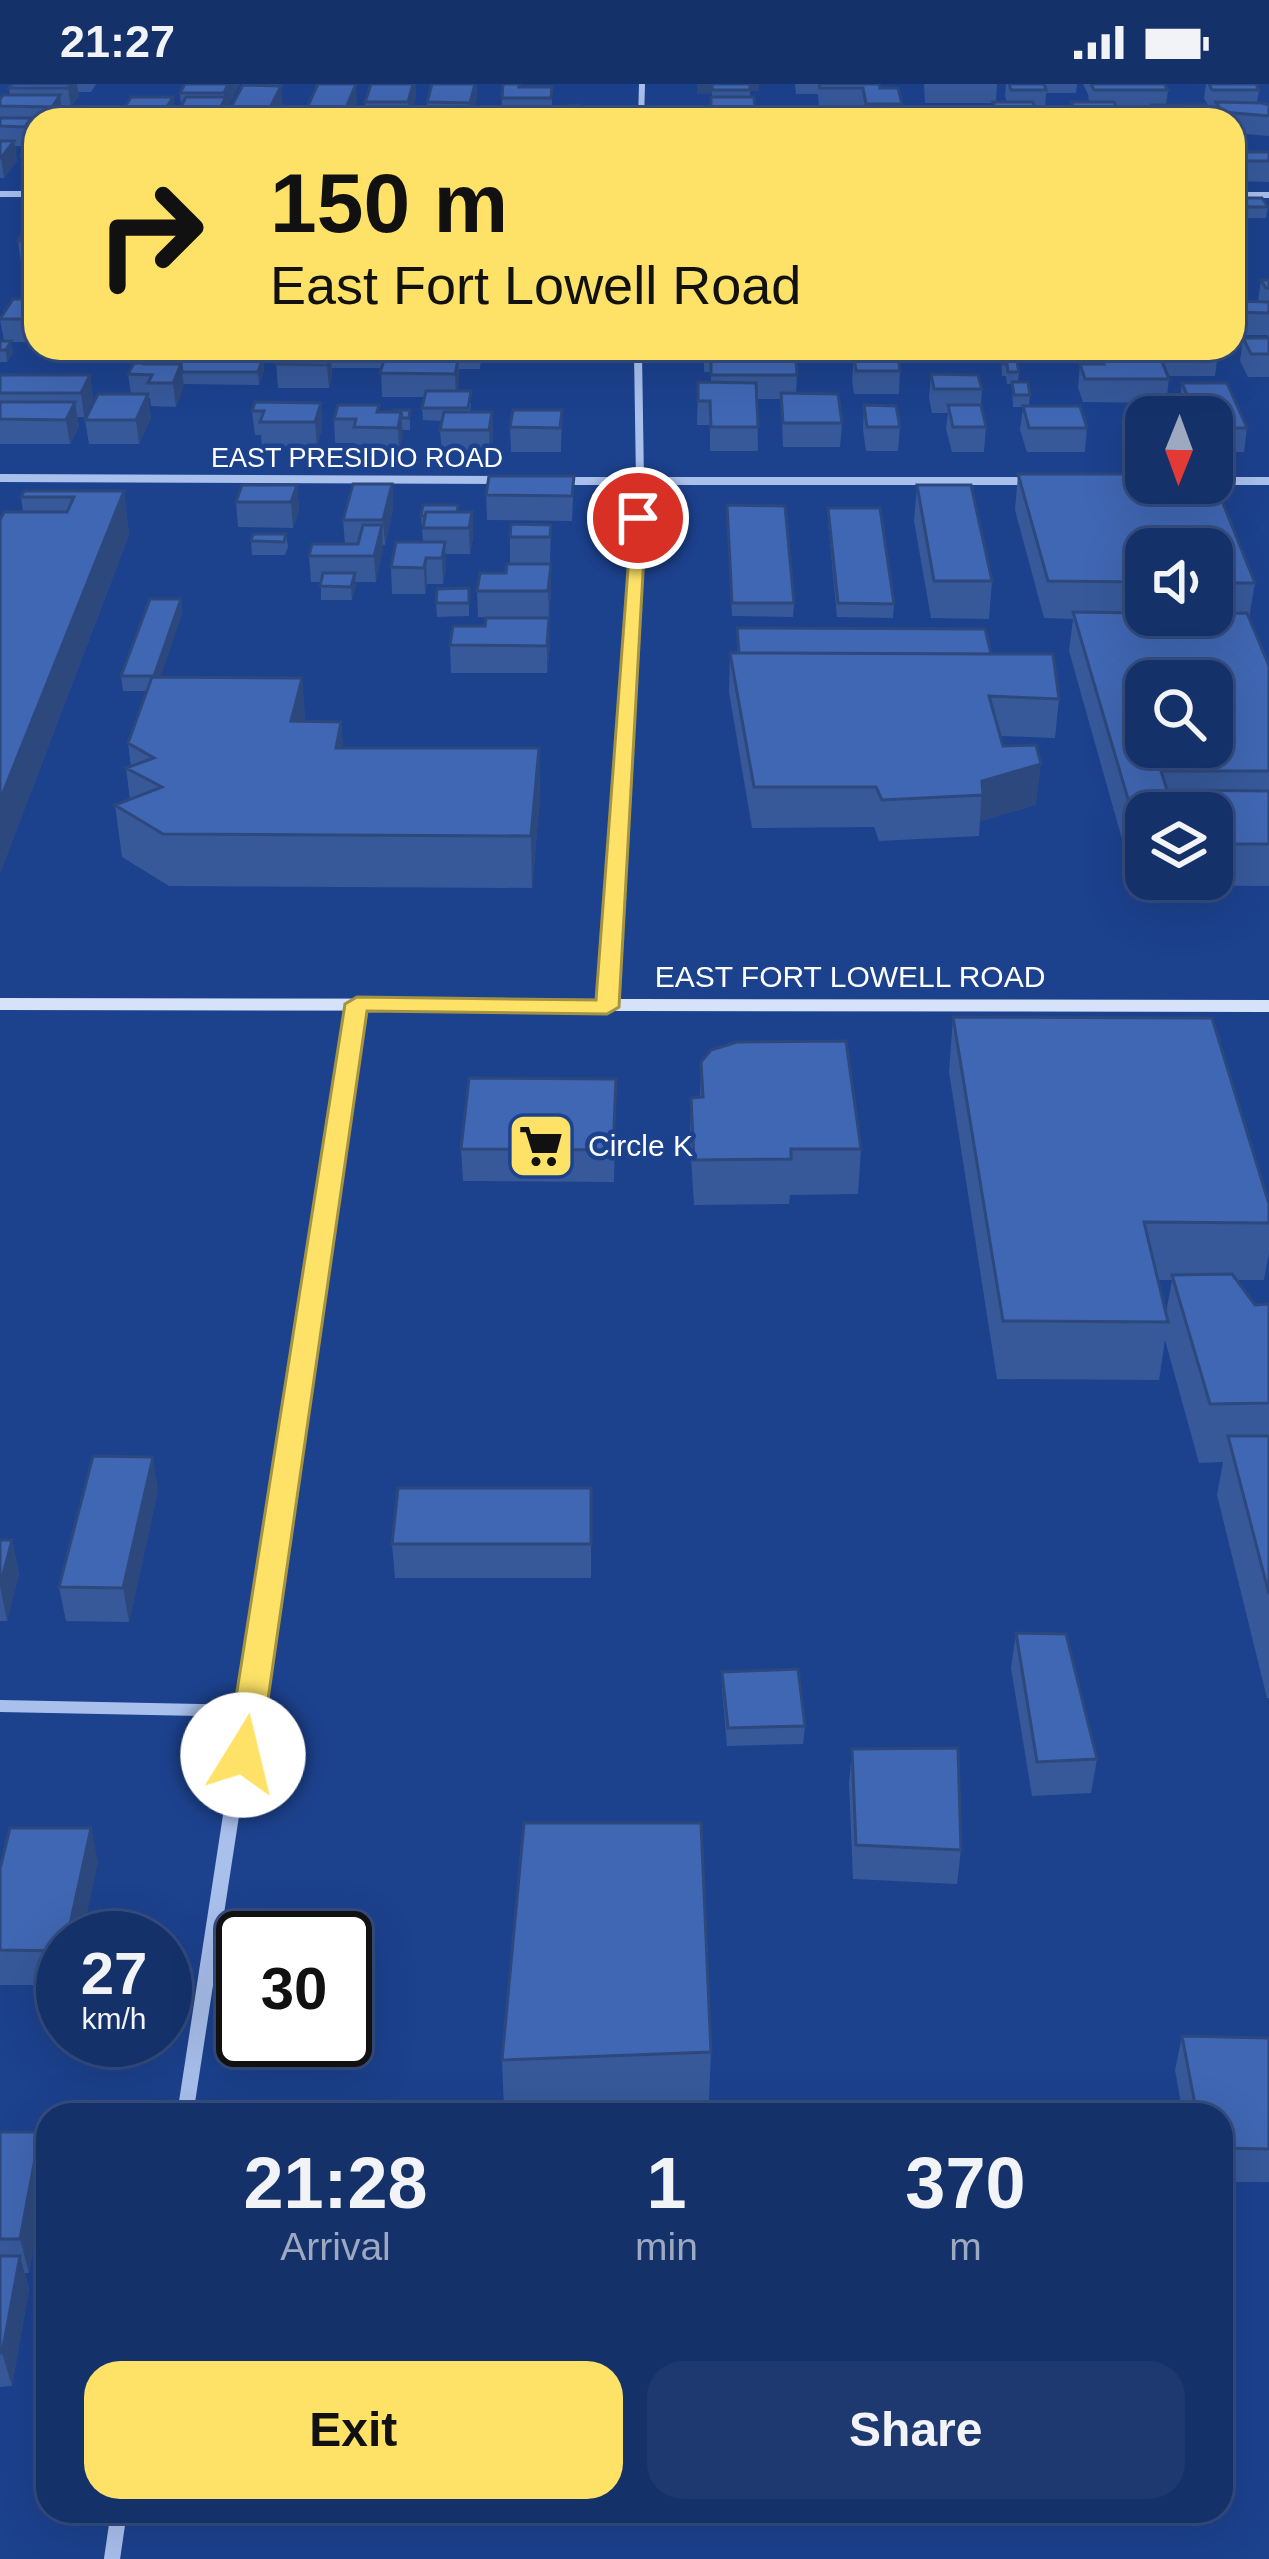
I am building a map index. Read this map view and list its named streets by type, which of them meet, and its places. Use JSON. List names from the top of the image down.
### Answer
{
  "streets": {
    "main road": ["EAST FORT LOWELL ROAD"],
    "street": ["EAST PRESIDIO ROAD"]
  },
  "places": {
    "supermarket": ["Circle K"]
  },
  "north": "bottom",
  "page": {
    "status": "21:27",
    "turn": ["150 m", "East Fort Lowell Road"],
    "speed": "27 km/h",
    "limit": "30",
    "eta": [
      "21:28",
      "Arrival",
      "1",
      "min",
      "370",
      "m"
    ],
    "buttons": ["Exit", "Share"]
  }
}
